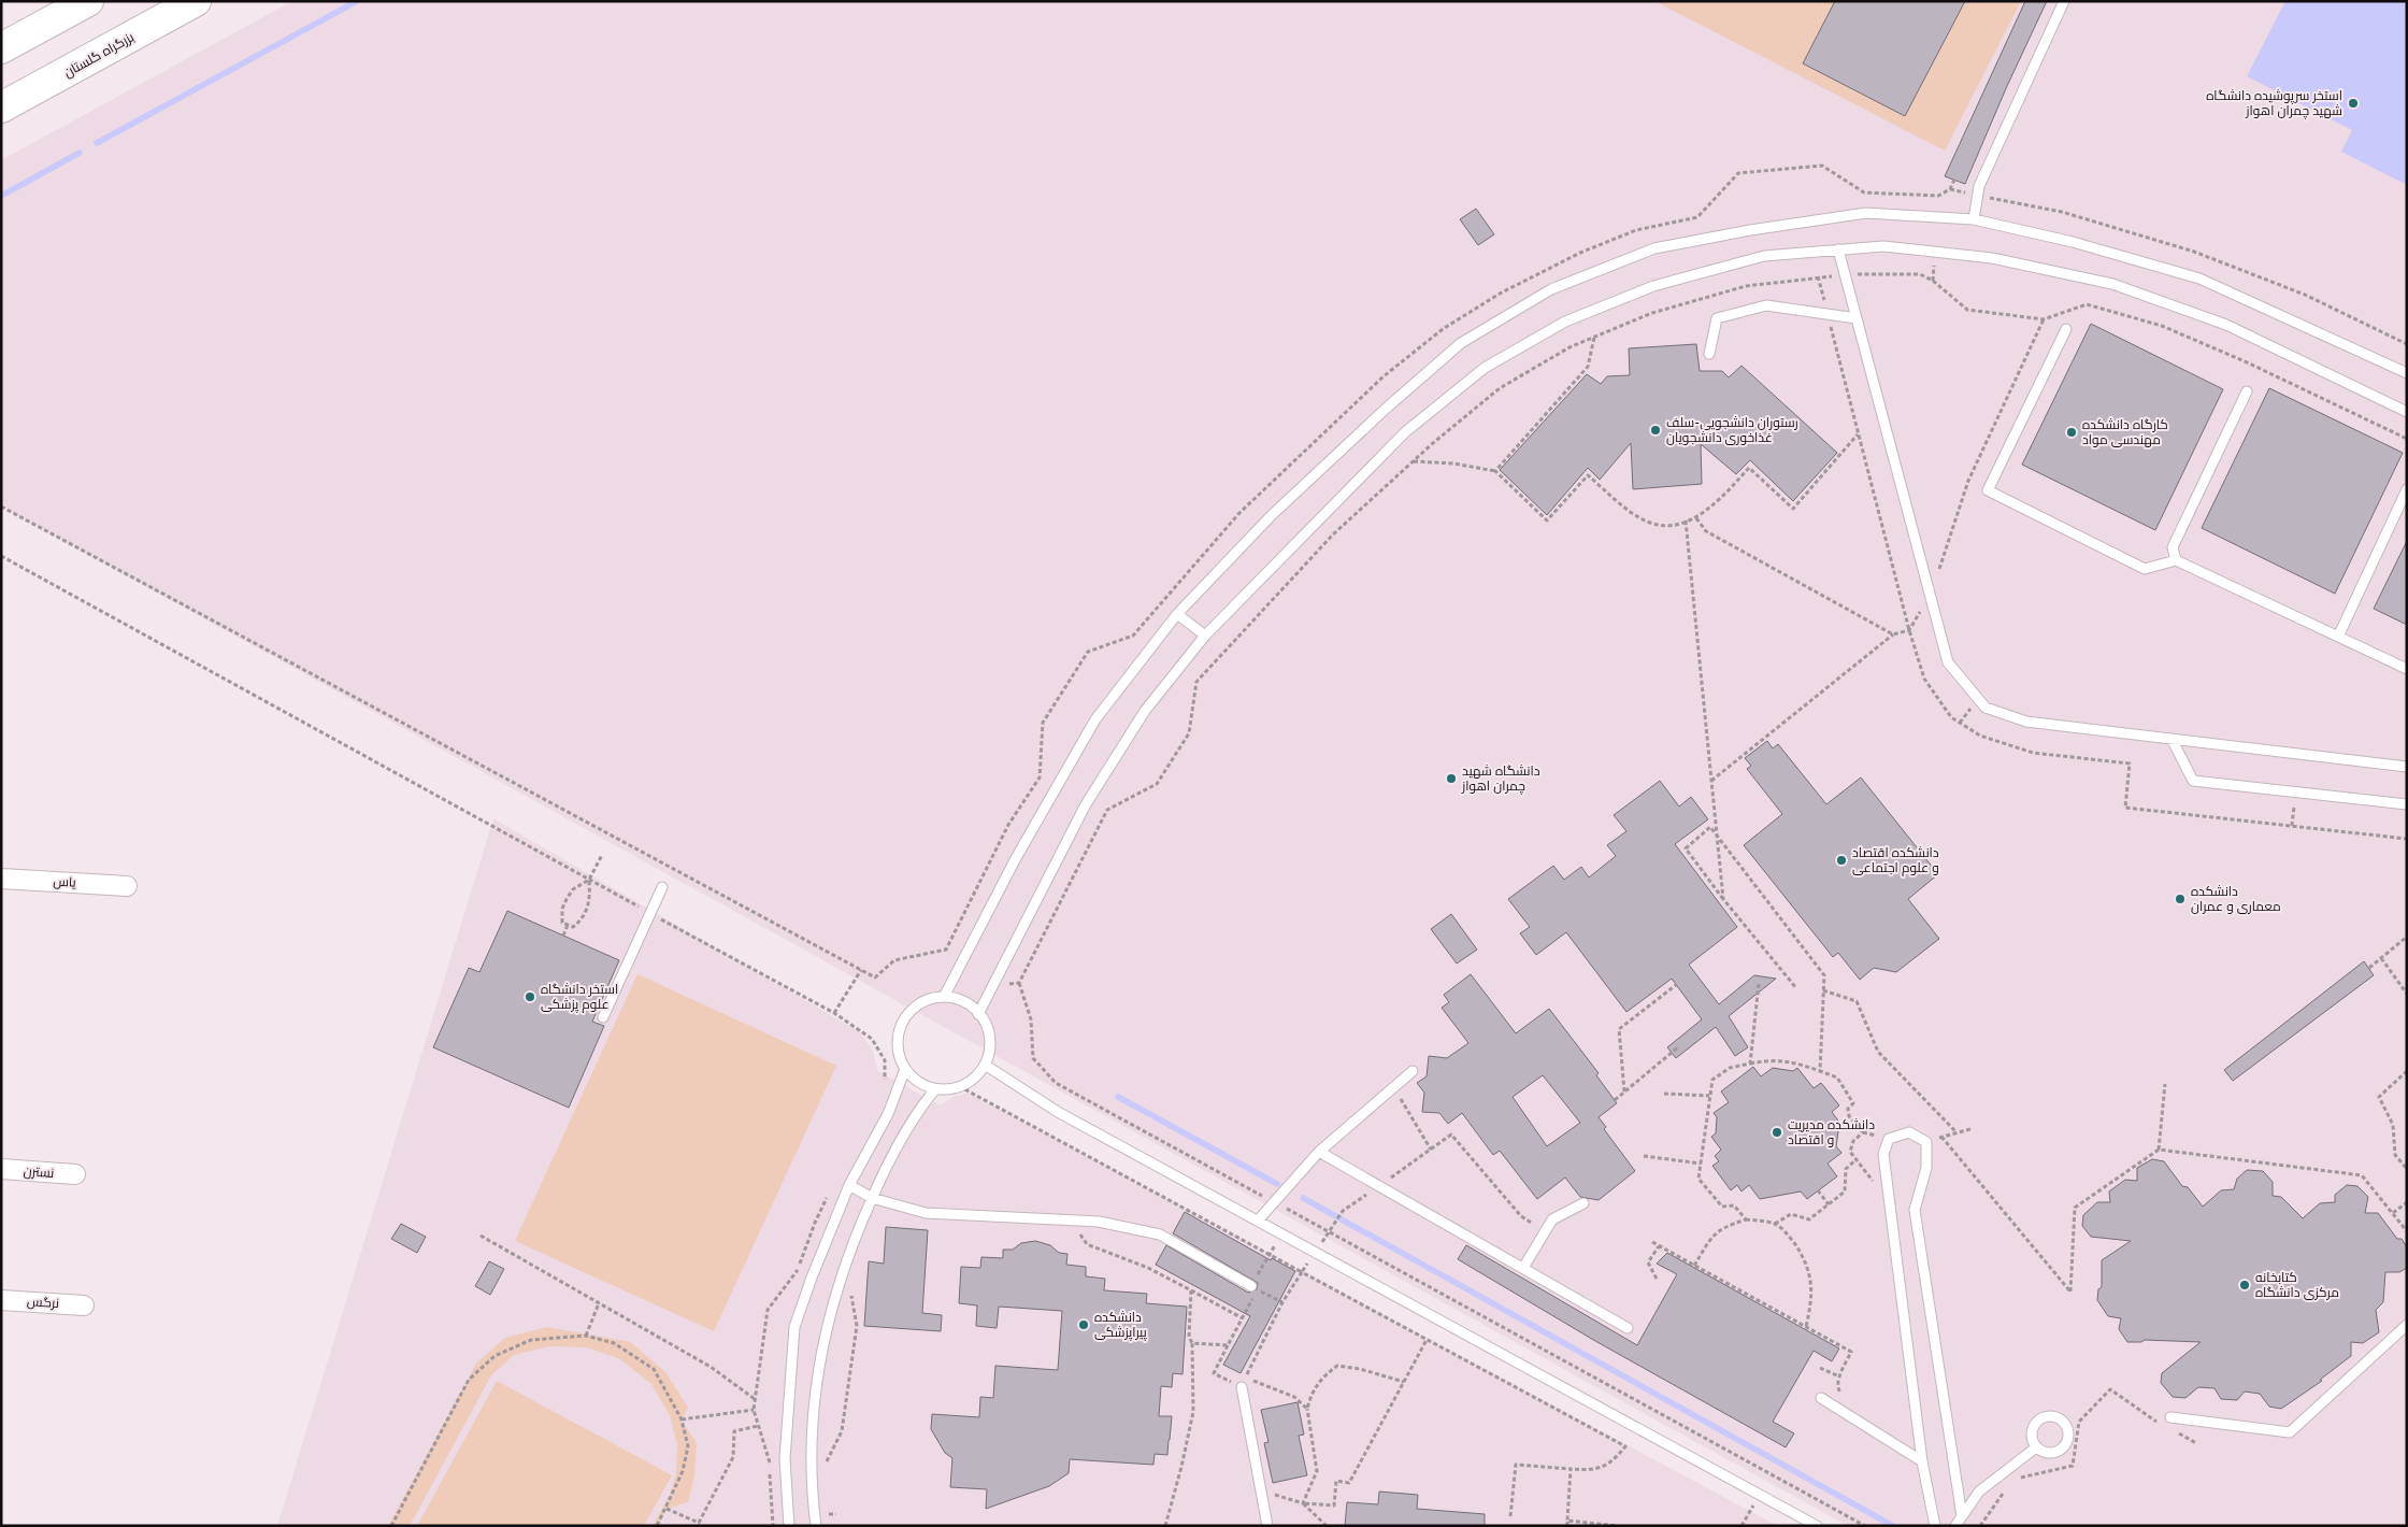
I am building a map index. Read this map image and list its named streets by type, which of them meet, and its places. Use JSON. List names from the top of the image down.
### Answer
{
  "streets": {
    "highway": ["بزرگراه گلستان"],
    "street": ["یاس", "نسترن", "نرگس"]
  },
  "places": [
    "استخر سرپوشیده دانشگاه شهید چمران اهواز",
    "رستوران دانشجویی-سلف غذاخوری دانشجویان",
    "کارگاه دانشکده مهندسی مواد",
    "دانشگاه شهید چمران اهواز",
    "دانشکده اقتصاد و علوم اجتماعی",
    "دانشکده معماری و عمران",
    "استخر دانشگاه علوم پزشکی",
    "دانشکده مدیریت و اقتصاد",
    "کتابخانه مرکزی دانشگاه",
    "دانشکده پیراپزشکی"
  ]
}
